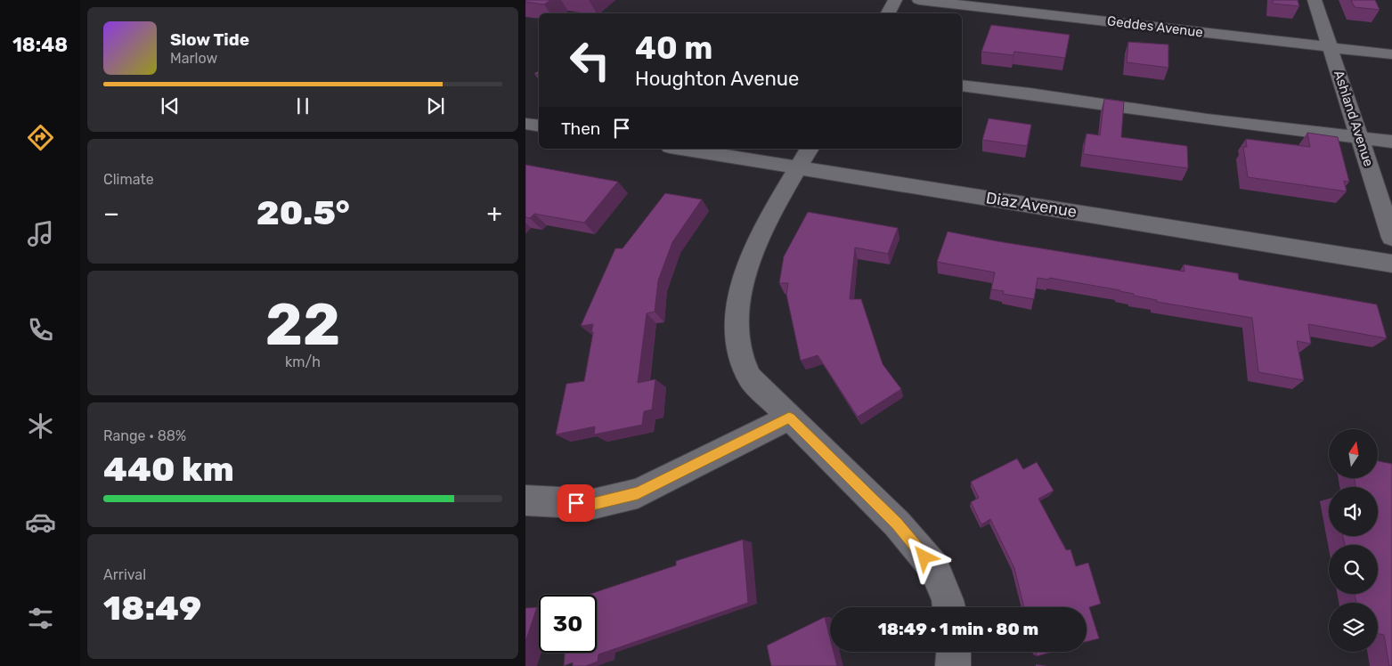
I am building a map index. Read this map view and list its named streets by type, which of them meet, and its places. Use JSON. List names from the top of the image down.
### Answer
{
  "streets": {
    "street": ["Geddes Avenue", "Ashland Avenue", "Diaz Avenue"]
  },
  "crossings": [
    ["Geddes Avenue", "Ashland Avenue"]
  ],
  "north": "top",
  "page": {
    "tabs": "18:48",
    "turn": ["40 m", "Houghton Avenue"],
    "song": ["Slow Tide", "Marlow"],
    "then": "Then",
    "tile": [
      "Climate",
      ["22", "km/h"],
      ["Range · 88%", "440 km"],
      ["Arrival", "18:49"]
    ],
    "heat": ["−", "20.5°", "+"],
    "limit": "30",
    "trip": "18:49 · 1 min · 80 m"
  }
}
